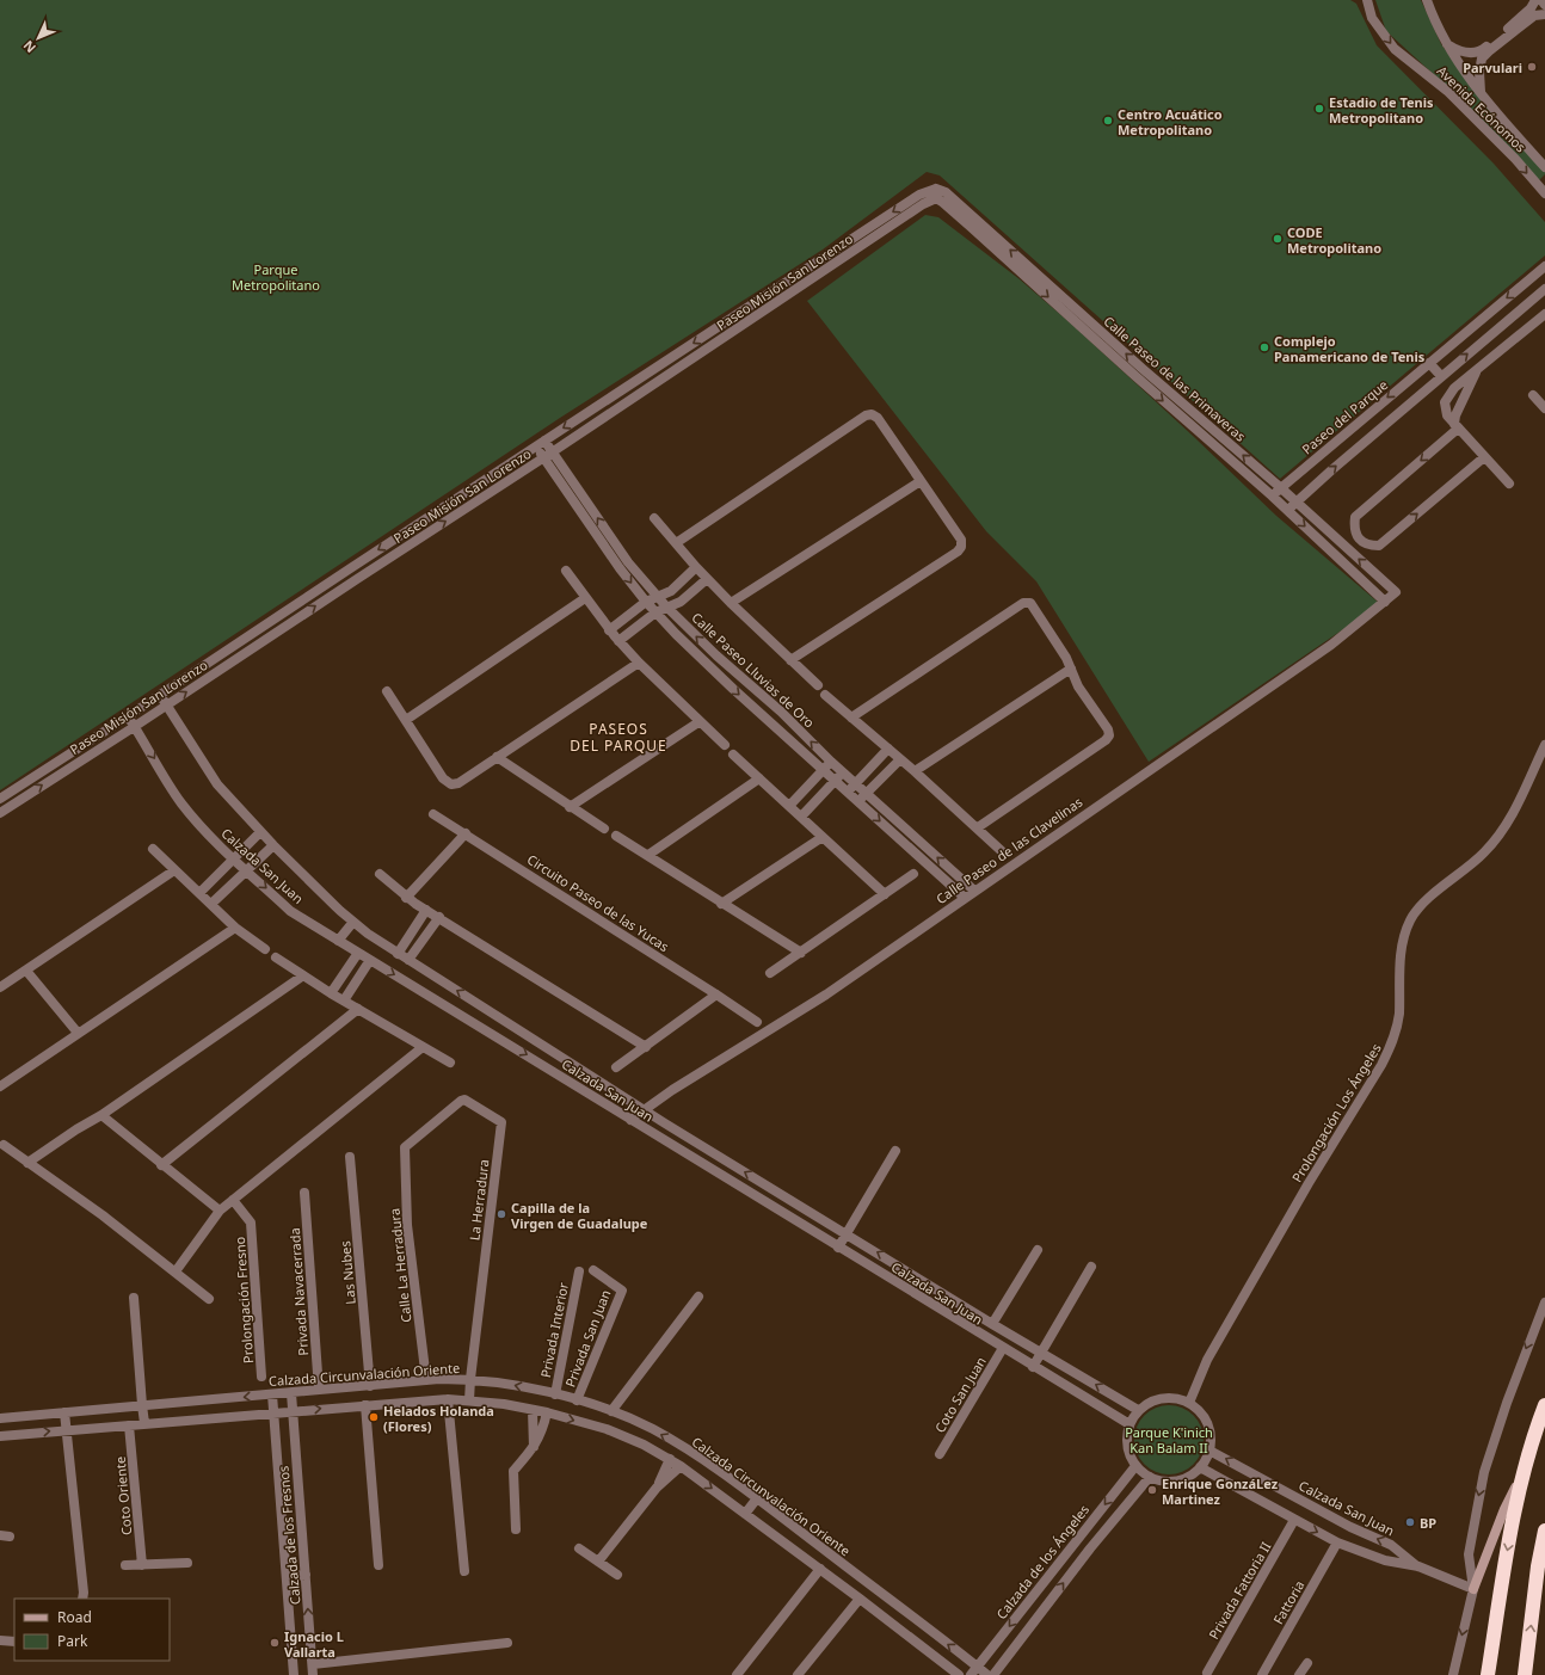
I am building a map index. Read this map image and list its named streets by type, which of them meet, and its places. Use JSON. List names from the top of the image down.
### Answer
{
  "streets": {
    "street": [
      "Avenida Ecónomos",
      "Paseo Misión San Lorenzo",
      "Calle Paseo de las Primaveras",
      "Paseo del Parque",
      "Calle Paseo Lluvias de Oro",
      "Calle Paseo de las Clavelinas",
      "Calzada San Juan",
      "Circuito Paseo de las Yucas",
      "Prolongación Los Ángeles",
      "La Herradura",
      "Calle La Herradura",
      "Las Nubes",
      "Privada Navacerrada",
      "Prolongación Fresno",
      "Privada Interior",
      "Privada San Juan",
      "Calzada Circunvalación Oriente",
      "Coto San Juan",
      "Coto Oriente",
      "Calzada de los Fresnos",
      "Calzada de los Ángeles",
      "Privada Fattoria II",
      "Fattoria"
    ]
  },
  "crossings": [
    ["Paseo Misión San Lorenzo", "Calle Paseo de las Primaveras"],
    ["Paseo Misión San Lorenzo", "Calle Paseo Lluvias de Oro"],
    ["Paseo Misión San Lorenzo", "Calzada San Juan"],
    ["Calle Paseo de las Primaveras", "Paseo del Parque"],
    ["Calle Paseo de las Primaveras", "Calle Paseo de las Clavelinas"],
    ["Calle Paseo Lluvias de Oro", "Calle Paseo de las Clavelinas"],
    ["Calle Paseo de las Clavelinas", "Calzada San Juan"],
    ["Calzada San Juan", "Prolongación Los Ángeles"],
    ["Calzada San Juan", "Coto San Juan"],
    ["Calzada San Juan", "Calzada de los Ángeles"],
    ["Calzada San Juan", "Privada Fattoria II"],
    ["Calzada San Juan", "Fattoria"],
    ["Prolongación Los Ángeles", "Calzada de los Ángeles"],
    ["La Herradura", "Calle La Herradura"],
    ["La Herradura", "Calzada Circunvalación Oriente"],
    ["Calle La Herradura", "Calzada Circunvalación Oriente"],
    ["Las Nubes", "Calzada Circunvalación Oriente"],
    ["Privada Navacerrada", "Calzada Circunvalación Oriente"],
    ["Privada Interior", "Calzada Circunvalación Oriente"],
    ["Privada San Juan", "Calzada Circunvalación Oriente"],
    ["Calzada Circunvalación Oriente", "Calzada de los Fresnos"],
    ["Calzada Circunvalación Oriente", "Calzada de los Ángeles"]
  ],
  "districts": ["PASEOS DEL PARQUE"],
  "parks": ["Parque Metropolitano", "Parque K'inich Kan Balam II"],
  "places": [
    "Parvulari",
    "Estadio de Tenis Metropolitano",
    "Centro Acuático Metropolitano",
    "CODE Metropolitano",
    "Complejo Panamericano de Tenis",
    "Capilla de la Virgen de Guadalupe",
    "Helados Holanda (Flores)",
    "Enrique GonzáLez Martinez",
    "BP",
    "Ignacio L Vallarta"
  ],
  "legend": ["Road", "Park"],
  "north": "bottom left"
}
